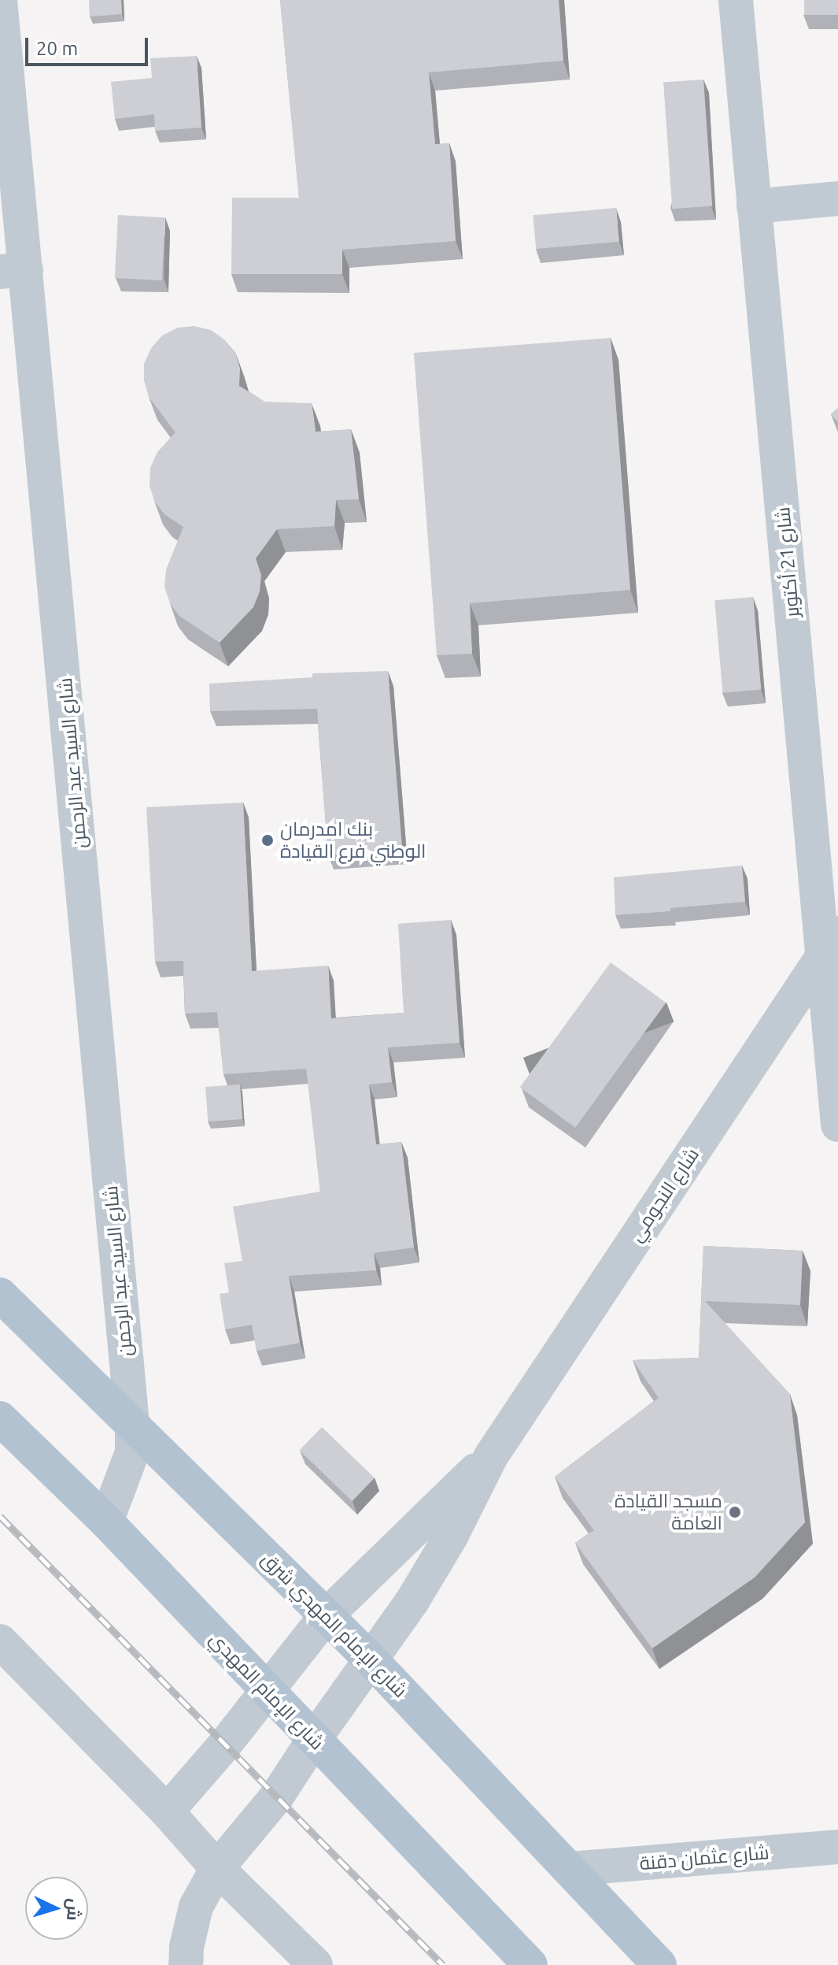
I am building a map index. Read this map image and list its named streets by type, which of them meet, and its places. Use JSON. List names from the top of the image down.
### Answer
{
  "streets": {
    "main road": ["شارع الإمام المهدي شرق", "شارع الإمام المهدي"],
    "street": [
      "شارع 21 أكتوبر",
      "شارع السيد عبد الرحمن",
      "شارع النجومي",
      "شارع عثمان دقنة"
    ]
  },
  "crossings": [
    ["شارع 21 أكتوبر", "شارع النجومي"],
    ["شارع السيد عبد الرحمن", "شارع الإمام المهدي شرق"],
    ["شارع السيد عبد الرحمن", "شارع الإمام المهدي"],
    ["شارع النجومي", "شارع الإمام المهدي شرق"],
    ["شارع النجومي", "شارع الإمام المهدي"],
    ["شارع الإمام المهدي شرق", "شارع عثمان دقنة"]
  ],
  "places": ["بنك امدرمان الوطني فرع القيادة", "مسجد القيادة العامة"],
  "scale_bar": "20 m",
  "north": "right"
}
